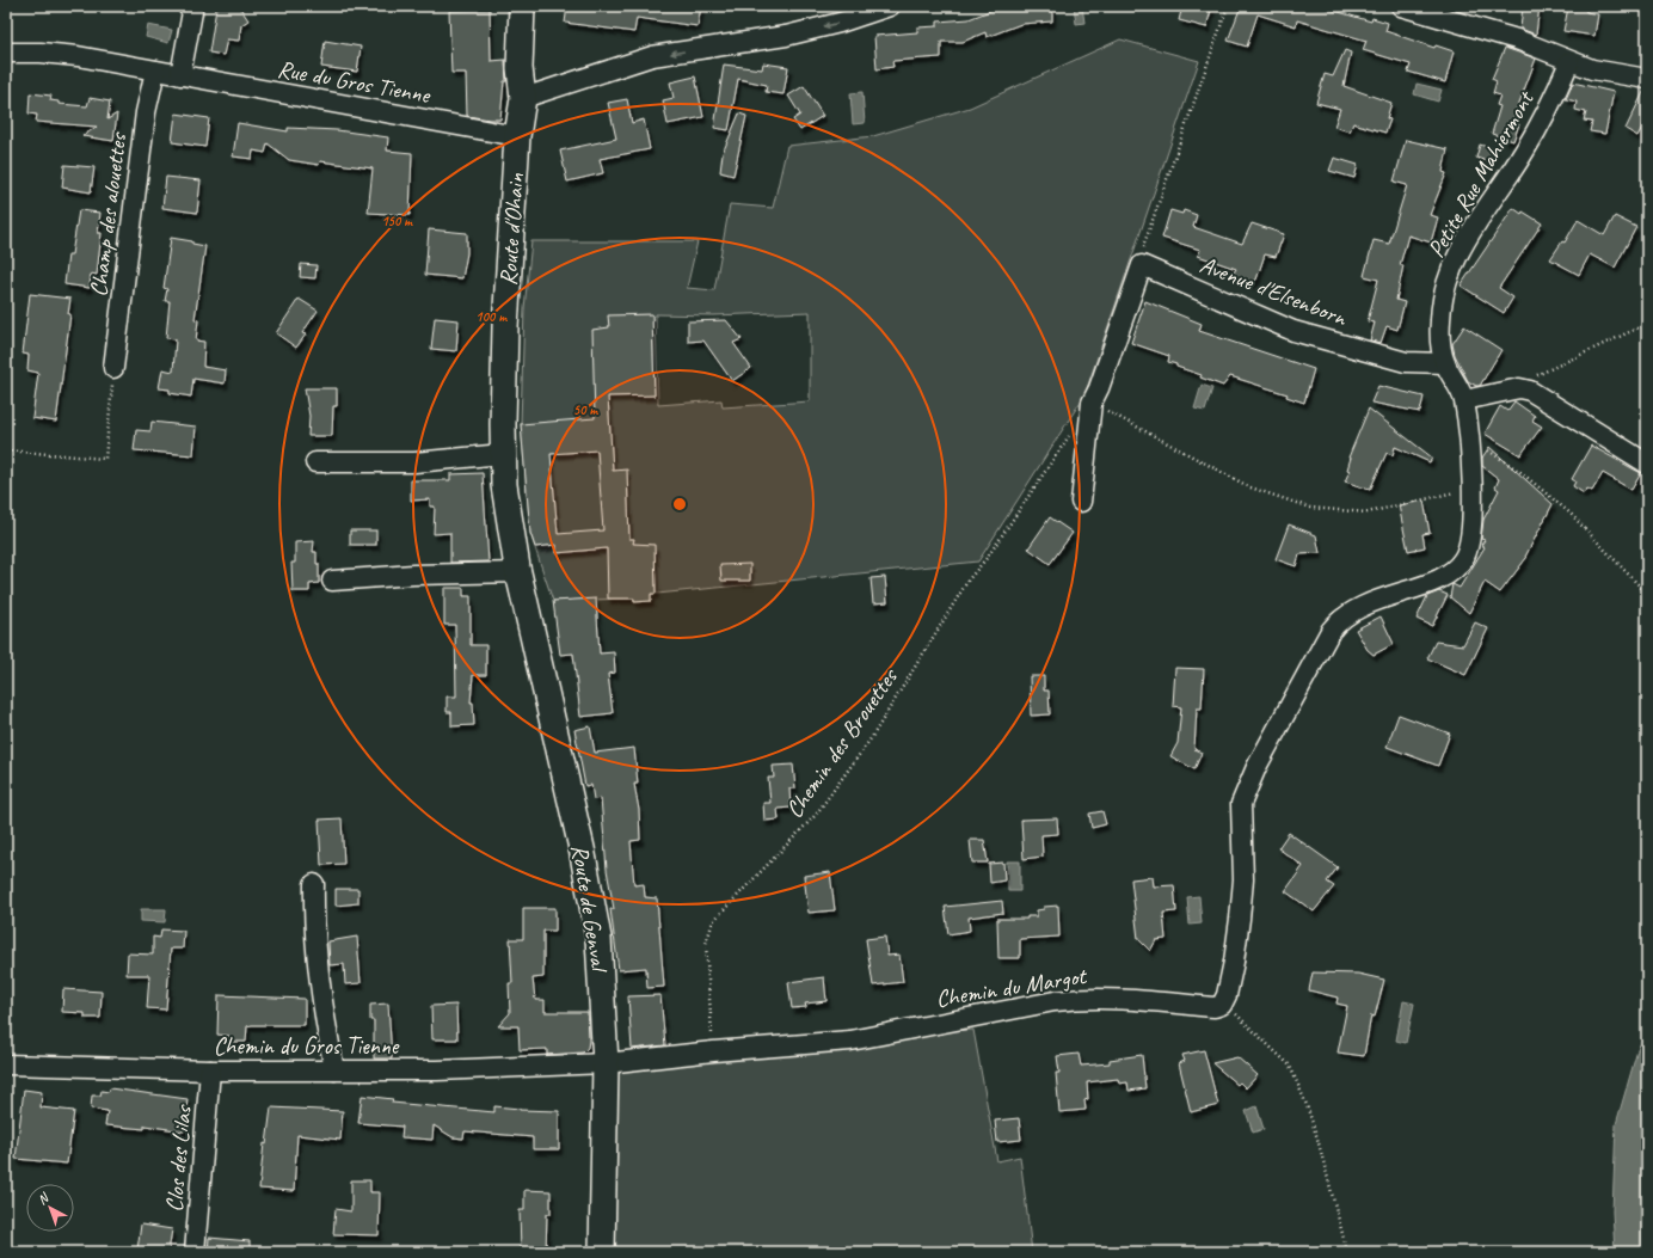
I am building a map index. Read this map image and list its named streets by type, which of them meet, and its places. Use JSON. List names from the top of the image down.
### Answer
{
  "streets": {
    "main road": ["Route d'Ohain", "Route de Genval"],
    "street": [
      "Rue du Gros Tienne",
      "Petite Rue Mahiermont",
      "Champ des alouettes",
      "Avenue d'Elsenborn",
      "Chemin du Margot",
      "Chemin du Gros Tienne",
      "Clos des Lilas"
    ],
    "path": ["Chemin des Brouettes"]
  },
  "crossings": [
    ["Rue du Gros Tienne", "Champ des alouettes"],
    ["Rue du Gros Tienne", "Route d'Ohain"],
    ["Petite Rue Mahiermont", "Avenue d'Elsenborn"],
    ["Petite Rue Mahiermont", "Chemin du Margot"],
    ["Route d'Ohain", "Route de Genval"],
    ["Chemin des Brouettes", "Chemin du Margot"],
    ["Route de Genval", "Chemin du Margot"],
    ["Route de Genval", "Chemin du Gros Tienne"],
    ["Chemin du Margot", "Chemin du Gros Tienne"],
    ["Chemin du Gros Tienne", "Clos des Lilas"]
  ],
  "north": "top left",
  "rings": ["150 m", "100 m", "50 m"]
}
